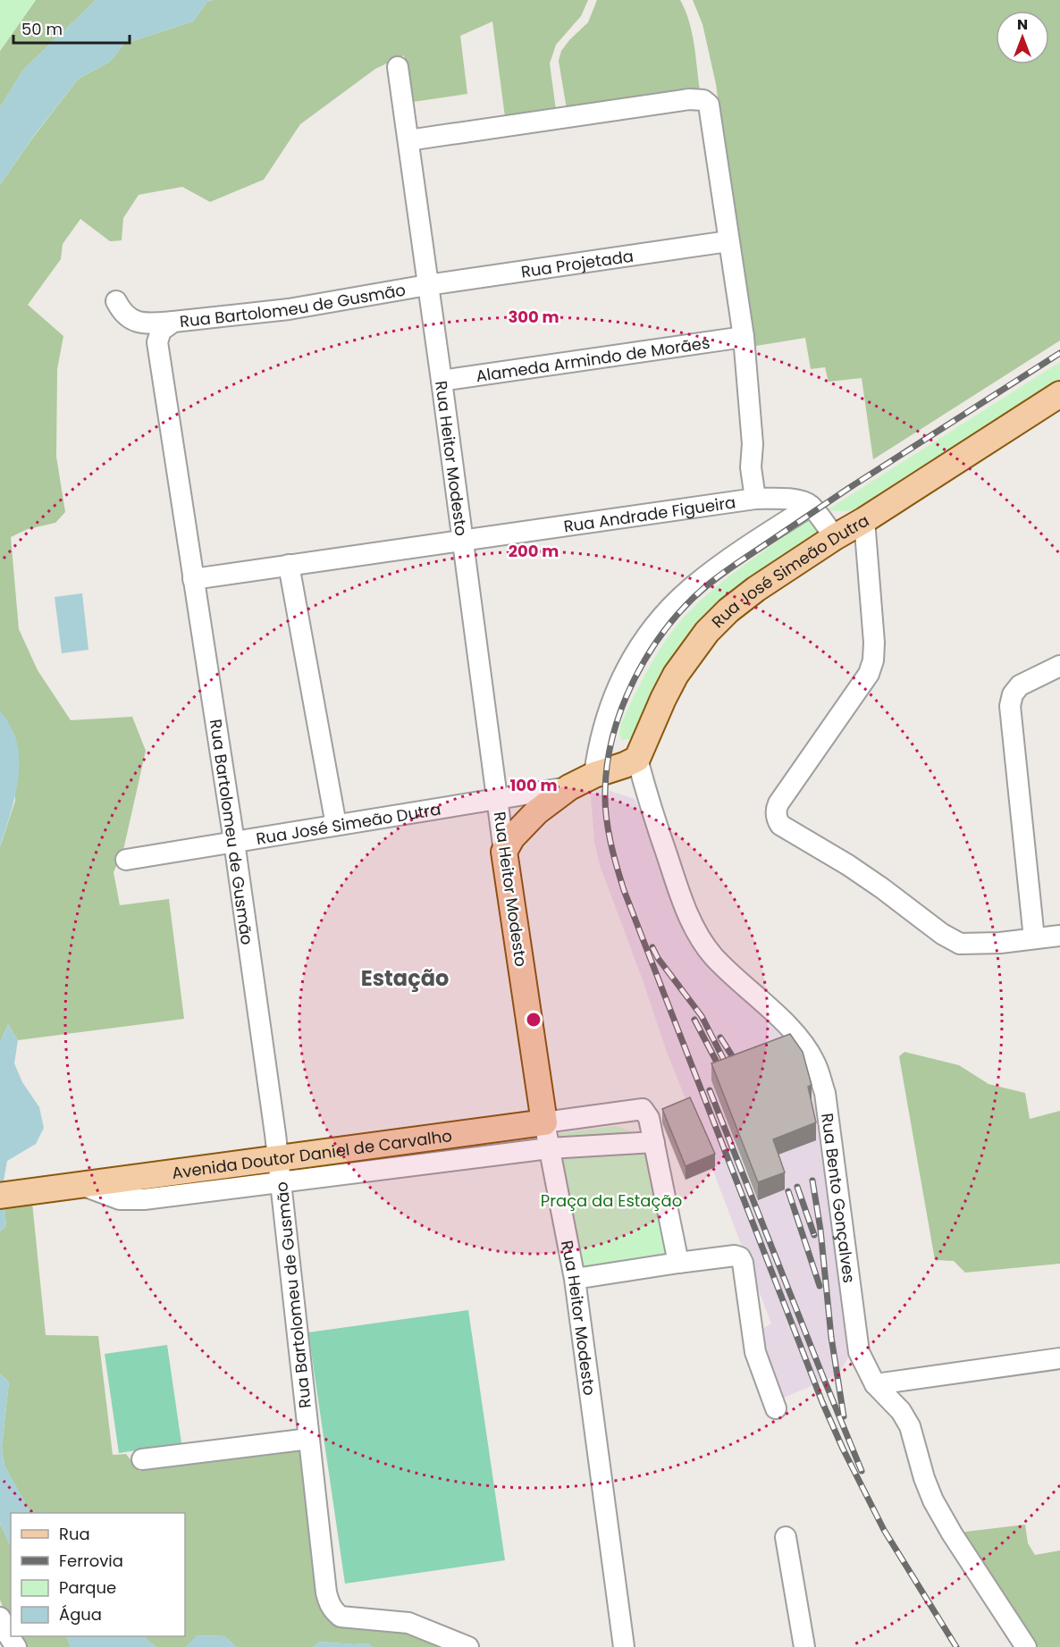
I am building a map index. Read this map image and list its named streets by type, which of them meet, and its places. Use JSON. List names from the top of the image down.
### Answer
{
  "streets": {
    "main road": ["Rua Heitor Modesto", "Rua José Simeão Dutra", "Avenida Doutor Daniel de Carvalho"],
    "street": [
      "Rua Projetada",
      "Rua Bartolomeu de Gusmão",
      "Alameda Armindo de Morães",
      "Rua Andrade Figueira",
      "Rua Bento Gonçalves"
    ]
  },
  "crossings": [
    ["Rua Projetada", "Rua Bartolomeu de Gusmão"],
    ["Rua Projetada", "Rua Heitor Modesto"],
    ["Rua Bartolomeu de Gusmão", "Rua Heitor Modesto"],
    ["Rua Bartolomeu de Gusmão", "Rua Andrade Figueira"],
    ["Rua Bartolomeu de Gusmão", "Rua José Simeão Dutra"],
    ["Rua Bartolomeu de Gusmão", "Avenida Doutor Daniel de Carvalho"],
    ["Alameda Armindo de Morães", "Rua Heitor Modesto"],
    ["Rua Heitor Modesto", "Rua Andrade Figueira"],
    ["Rua Heitor Modesto", "Rua José Simeão Dutra"],
    ["Rua Heitor Modesto", "Avenida Doutor Daniel de Carvalho"],
    ["Rua José Simeão Dutra", "Rua Bento Gonçalves"]
  ],
  "districts": ["Estação"],
  "parks": ["Praça da Estação"],
  "legend": [
    "Rua",
    "Ferrovia",
    "Parque",
    "Água"
  ],
  "scale_bar": "50 m",
  "north": "top",
  "rings": ["300 m", "200 m", "100 m"]
}
